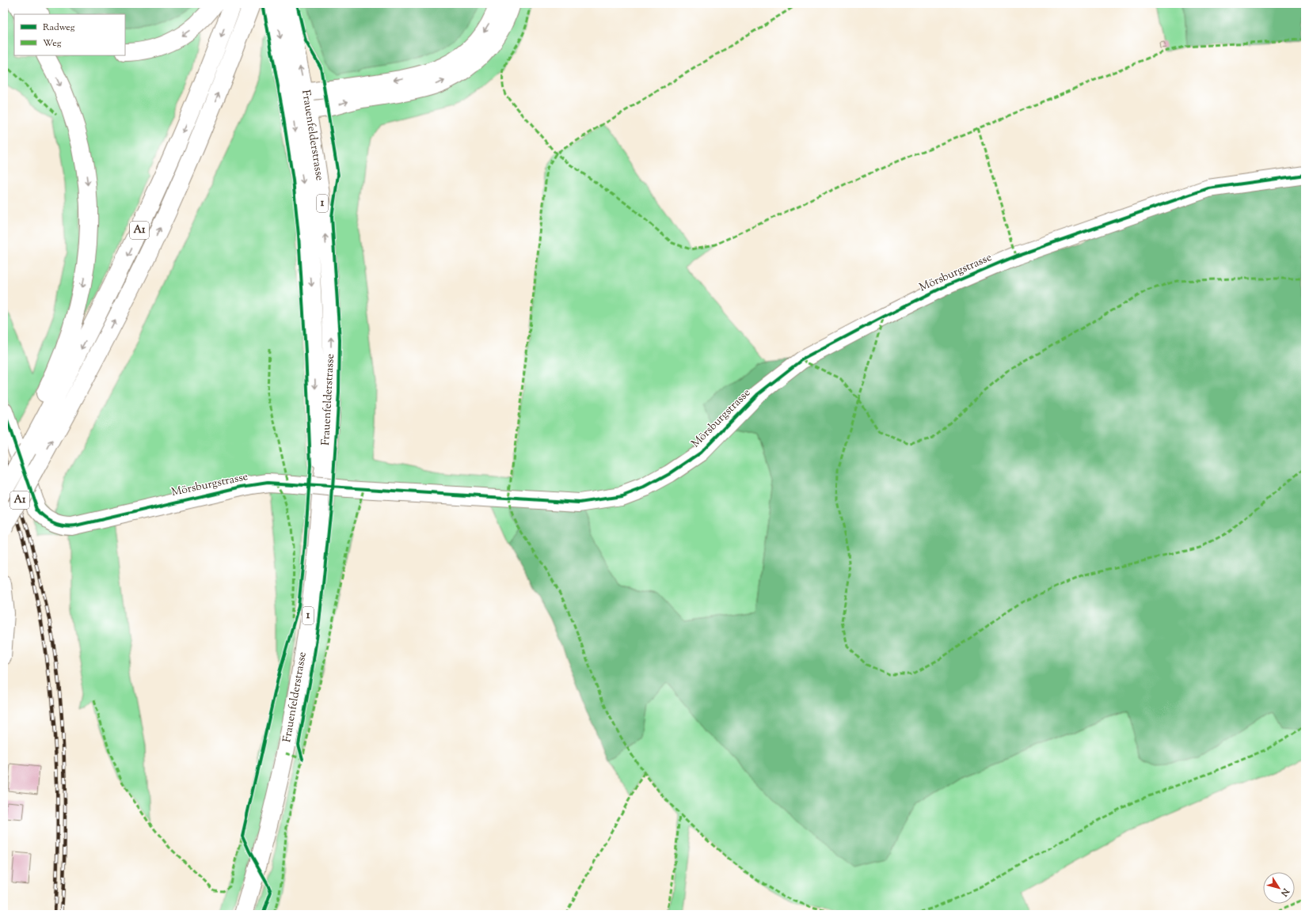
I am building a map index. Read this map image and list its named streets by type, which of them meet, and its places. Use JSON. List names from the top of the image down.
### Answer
{
  "streets": {
    "main road": [
      "Frauenfelderstrasse",
      "1",
      "A1",
      "Mörsburgstrasse"
    ]
  },
  "legend": ["Radweg", "Weg"],
  "north": "bottom right"
}
